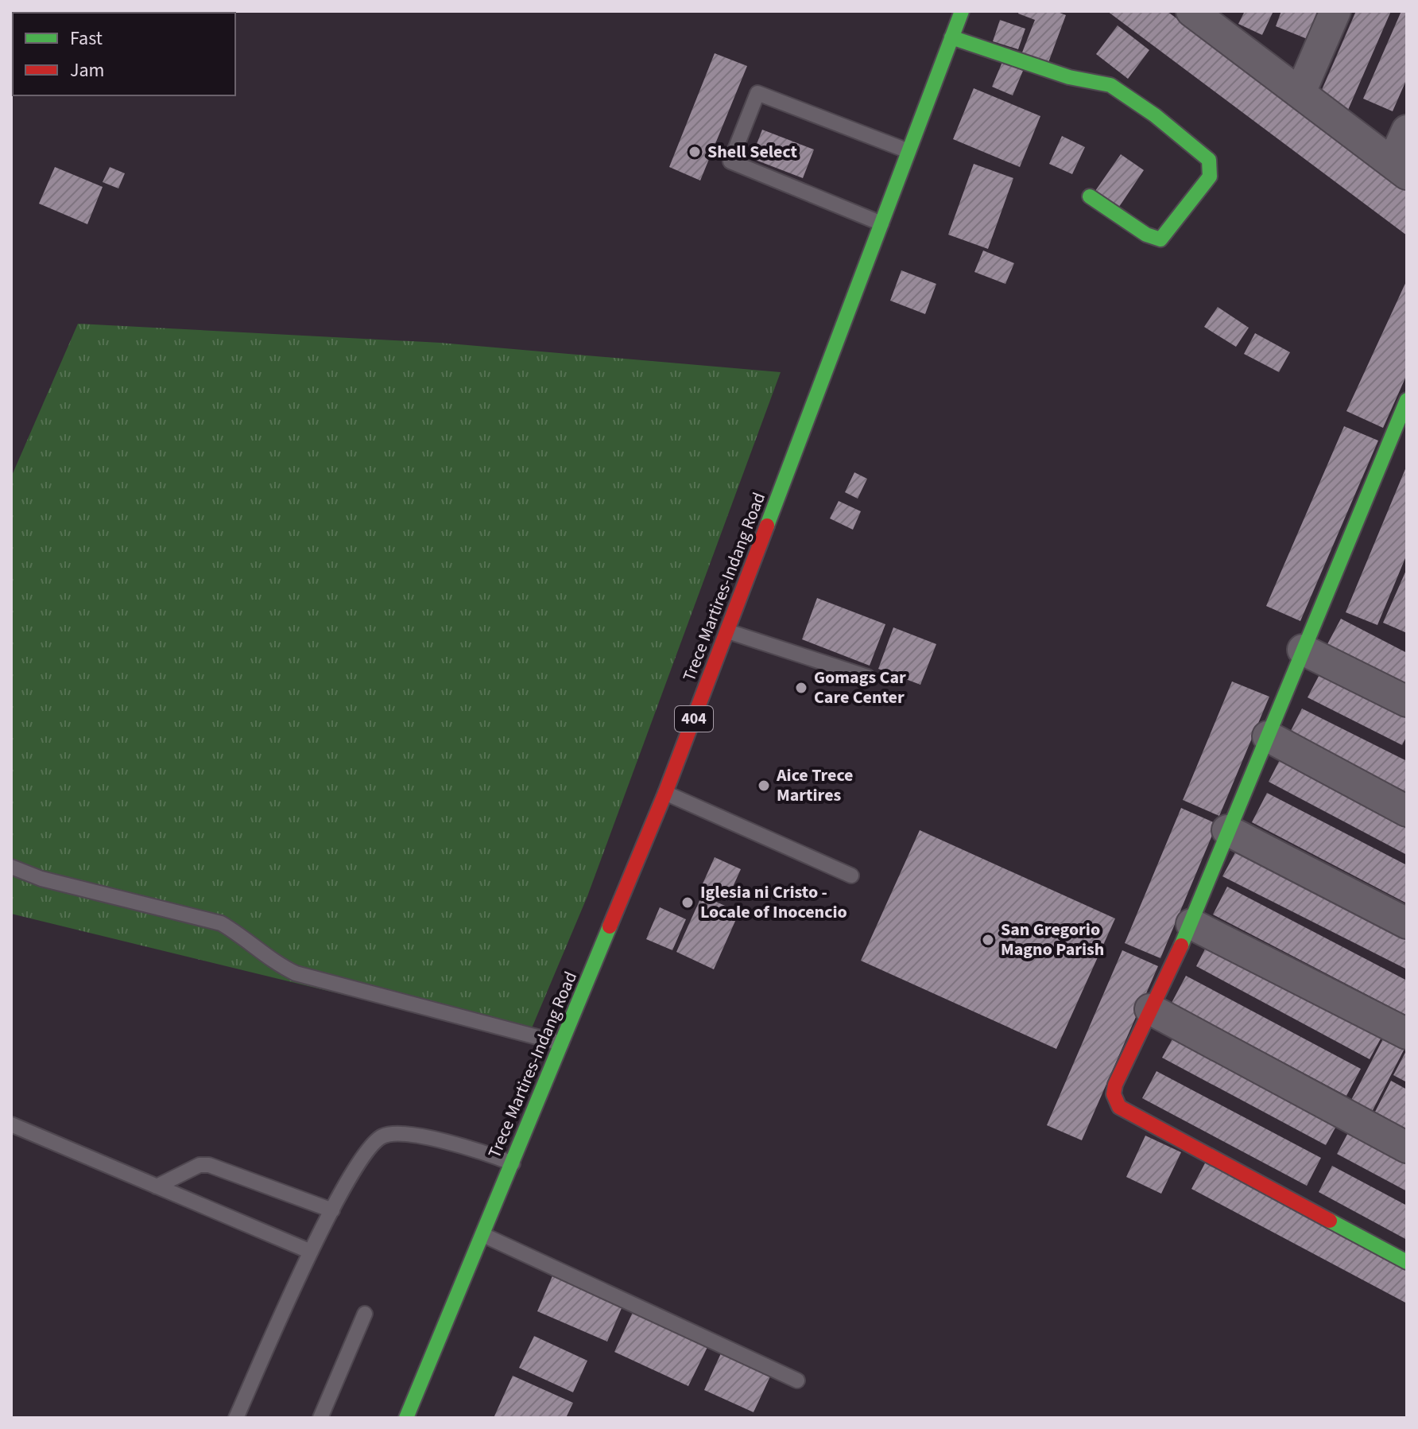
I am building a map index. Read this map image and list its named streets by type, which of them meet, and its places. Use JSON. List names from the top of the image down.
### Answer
{
  "streets": {
    "street": ["Trece Martires-Indang Road", "404"]
  },
  "places": [
    "Shell Select",
    "Gomags Car Care Center",
    "Aice Trece Martires",
    "Iglesia ni Cristo - Locale of Inocencio",
    "San Gregorio Magno Parish"
  ],
  "legend": ["Fast", "Jam"]
}
